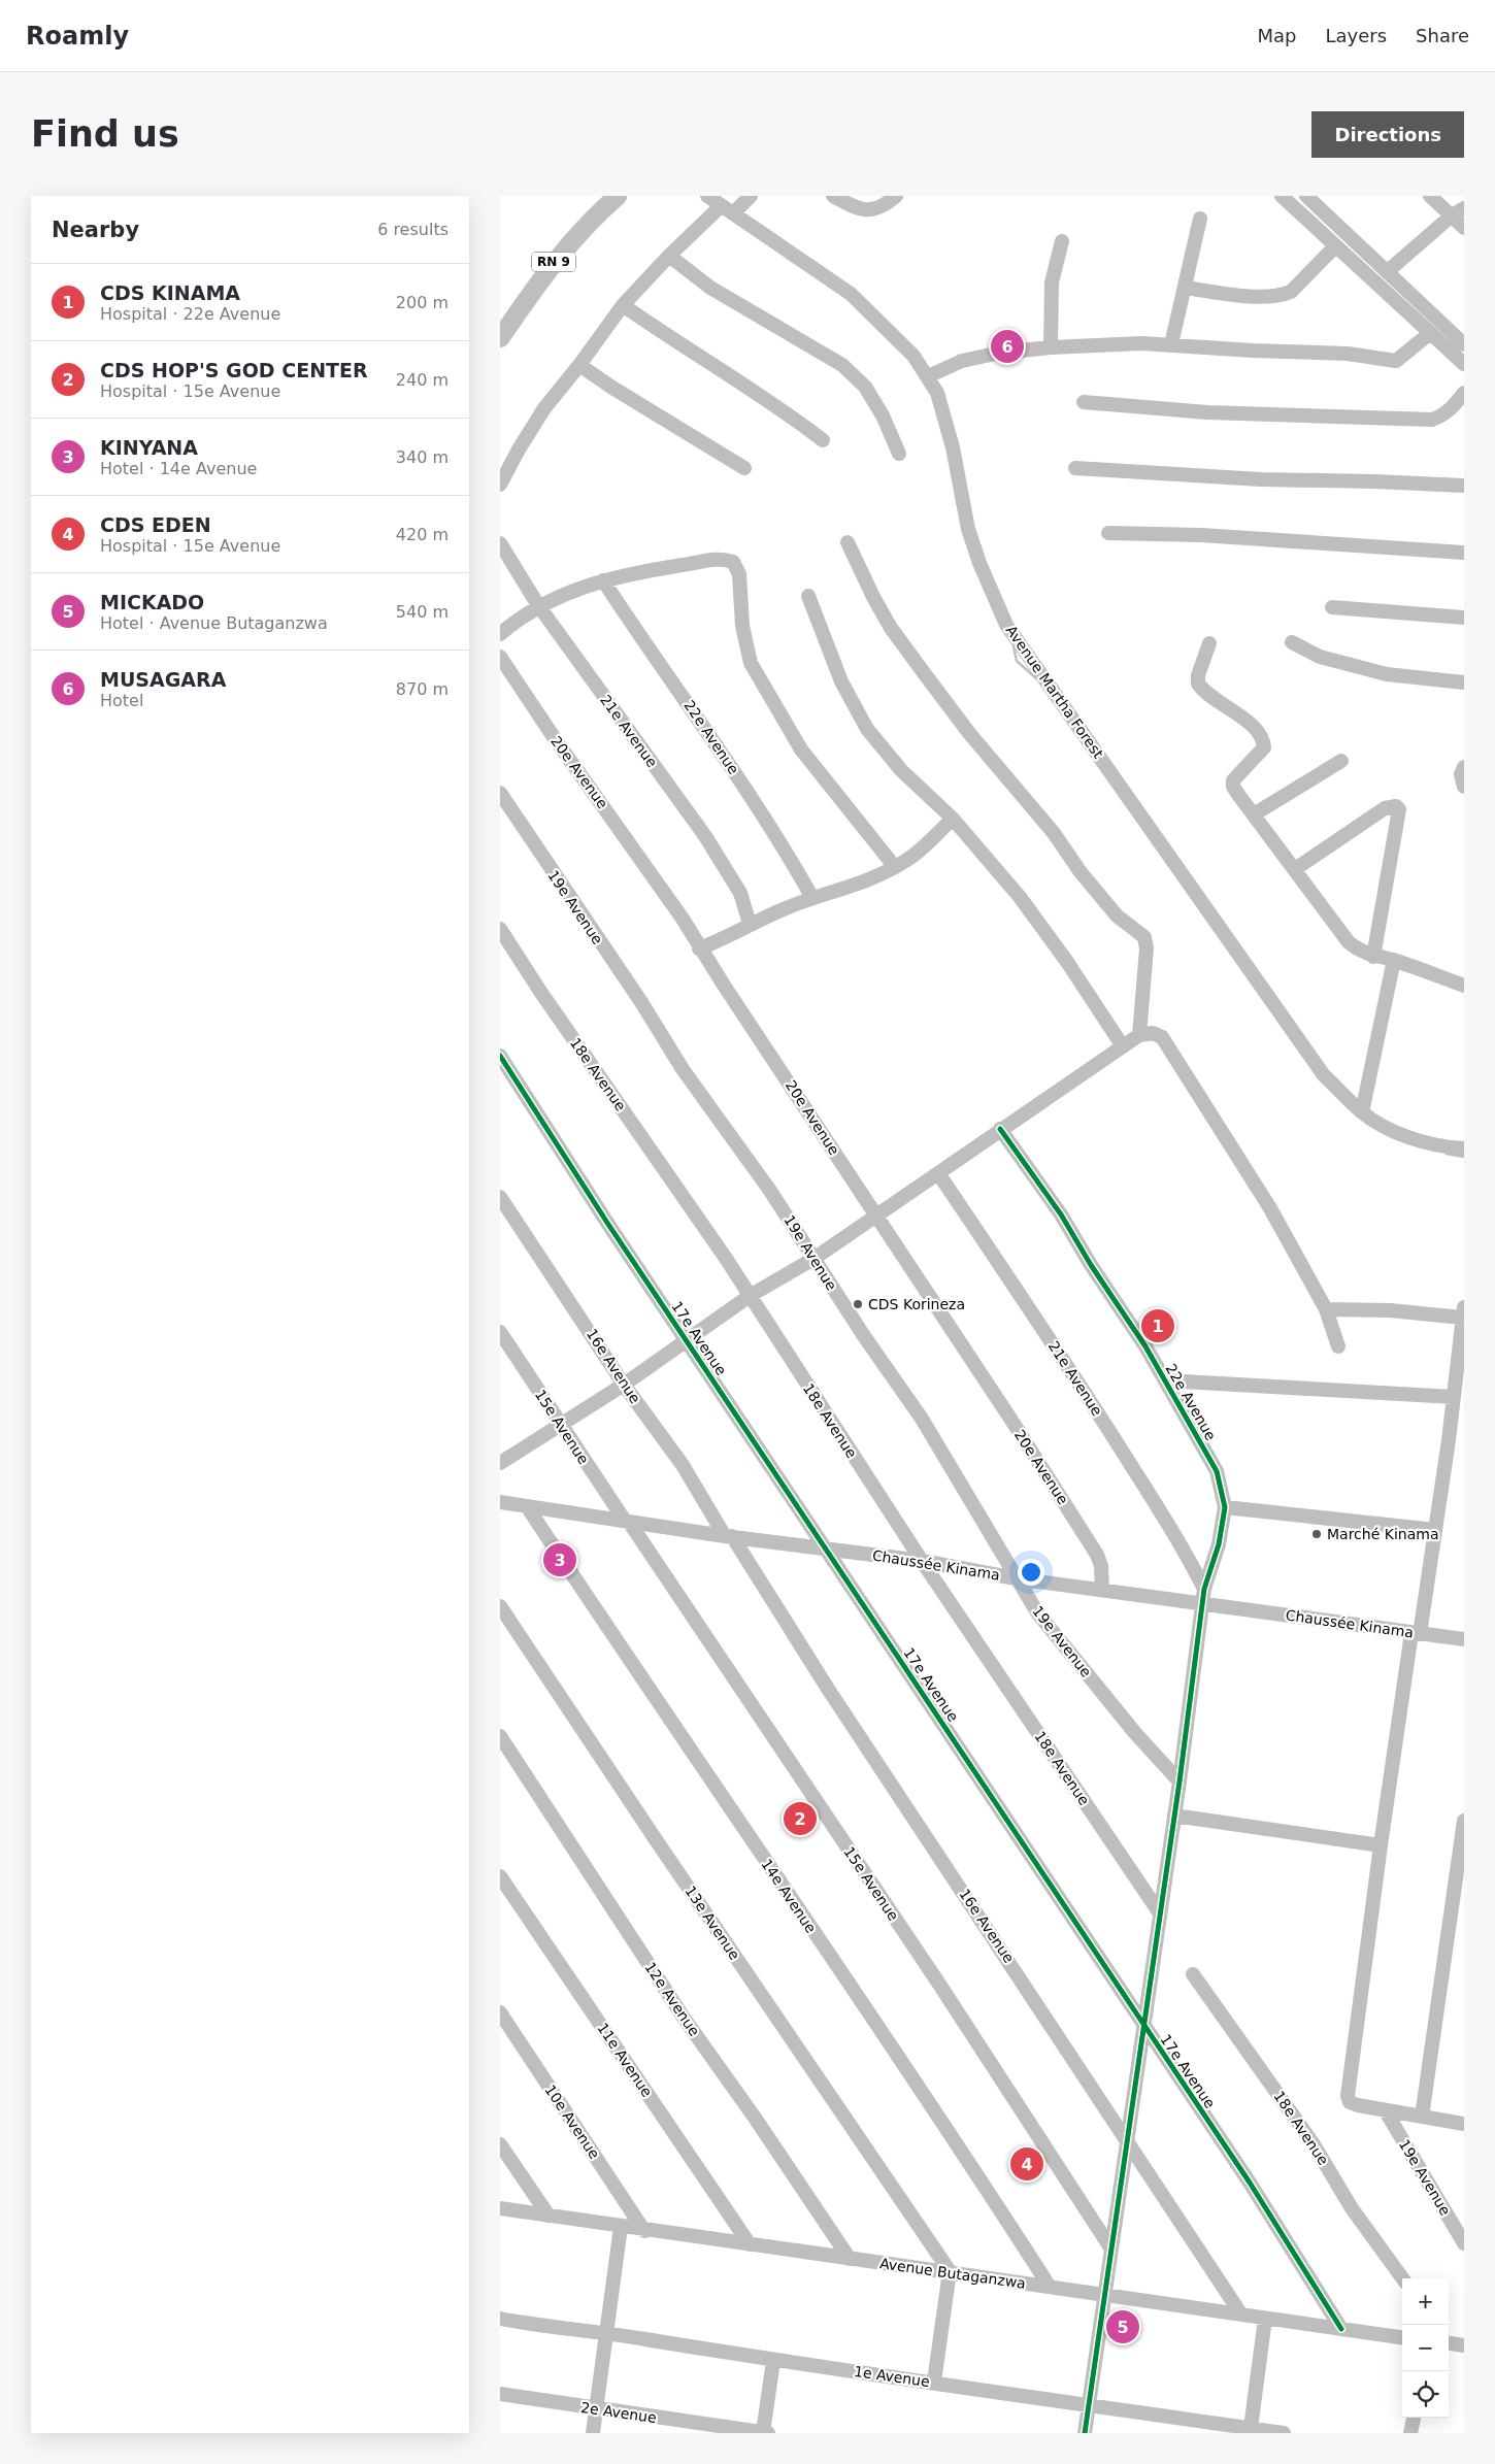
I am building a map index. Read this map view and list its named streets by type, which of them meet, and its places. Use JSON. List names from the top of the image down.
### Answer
{
  "streets": {
    "main road": ["RN 9"],
    "street": [
      "Avenue Martha Forest",
      "21e Avenue",
      "22e Avenue",
      "20e Avenue",
      "19e Avenue",
      "18e Avenue",
      "17e Avenue",
      "16e Avenue",
      "15e Avenue",
      "Chaussée Kinama",
      "14e Avenue",
      "13e Avenue",
      "12e Avenue",
      "11e Avenue",
      "10e Avenue",
      "Avenue Butaganzwa",
      "1e Avenue",
      "2e Avenue"
    ]
  },
  "crossings": [
    ["21e Avenue", "22e Avenue"],
    ["21e Avenue", "Chaussée Kinama"],
    ["22e Avenue", "19e Avenue"],
    ["22e Avenue", "18e Avenue"],
    ["22e Avenue", "17e Avenue"],
    ["22e Avenue", "16e Avenue"],
    ["22e Avenue", "15e Avenue"],
    ["22e Avenue", "Chaussée Kinama"],
    ["22e Avenue", "Avenue Butaganzwa"],
    ["22e Avenue", "1e Avenue"],
    ["20e Avenue", "Chaussée Kinama"],
    ["19e Avenue", "Chaussée Kinama"],
    ["18e Avenue", "Chaussée Kinama"],
    ["17e Avenue", "Chaussée Kinama"],
    ["17e Avenue", "Avenue Butaganzwa"],
    ["16e Avenue", "Chaussée Kinama"],
    ["16e Avenue", "Avenue Butaganzwa"],
    ["15e Avenue", "Chaussée Kinama"],
    ["Chaussée Kinama", "14e Avenue"],
    ["14e Avenue", "Avenue Butaganzwa"],
    ["13e Avenue", "Avenue Butaganzwa"],
    ["12e Avenue", "Avenue Butaganzwa"],
    ["11e Avenue", "Avenue Butaganzwa"],
    ["10e Avenue", "Avenue Butaganzwa"]
  ],
  "places": ["CDS Korineza", "Marché Kinama"],
  "page": {
    "header": "Roamly",
    "nav": ["Map", "Layers", "Share"],
    "buttons": "Directions",
    "title": "Find us",
    "heading": ["Nearby", "6 results"],
    "list": [
      {
        "mark": "1",
        "name": "CDS KINAMA",
        "note": "Hospital · 22e Avenue",
        "value": "200 m"
      },
      {
        "mark": "2",
        "name": "CDS HOP'S GOD CENTER",
        "note": "Hospital · 15e Avenue",
        "value": "240 m"
      },
      {
        "mark": "3",
        "name": "KINYANA",
        "note": "Hotel · 14e Avenue",
        "value": "340 m"
      },
      {
        "mark": "4",
        "name": "CDS EDEN",
        "note": "Hospital · 15e Avenue",
        "value": "420 m"
      },
      {
        "mark": "5",
        "name": "MICKADO",
        "note": "Hotel · Avenue Butaganzwa",
        "value": "540 m"
      },
      {
        "mark": "6",
        "name": "MUSAGARA",
        "note": "Hotel",
        "value": "870 m"
      }
    ],
    "pins": [
      "6",
      "1",
      "3",
      "2",
      "4",
      "5"
    ],
    "map_buttons": ["+", "−"]
  }
}
